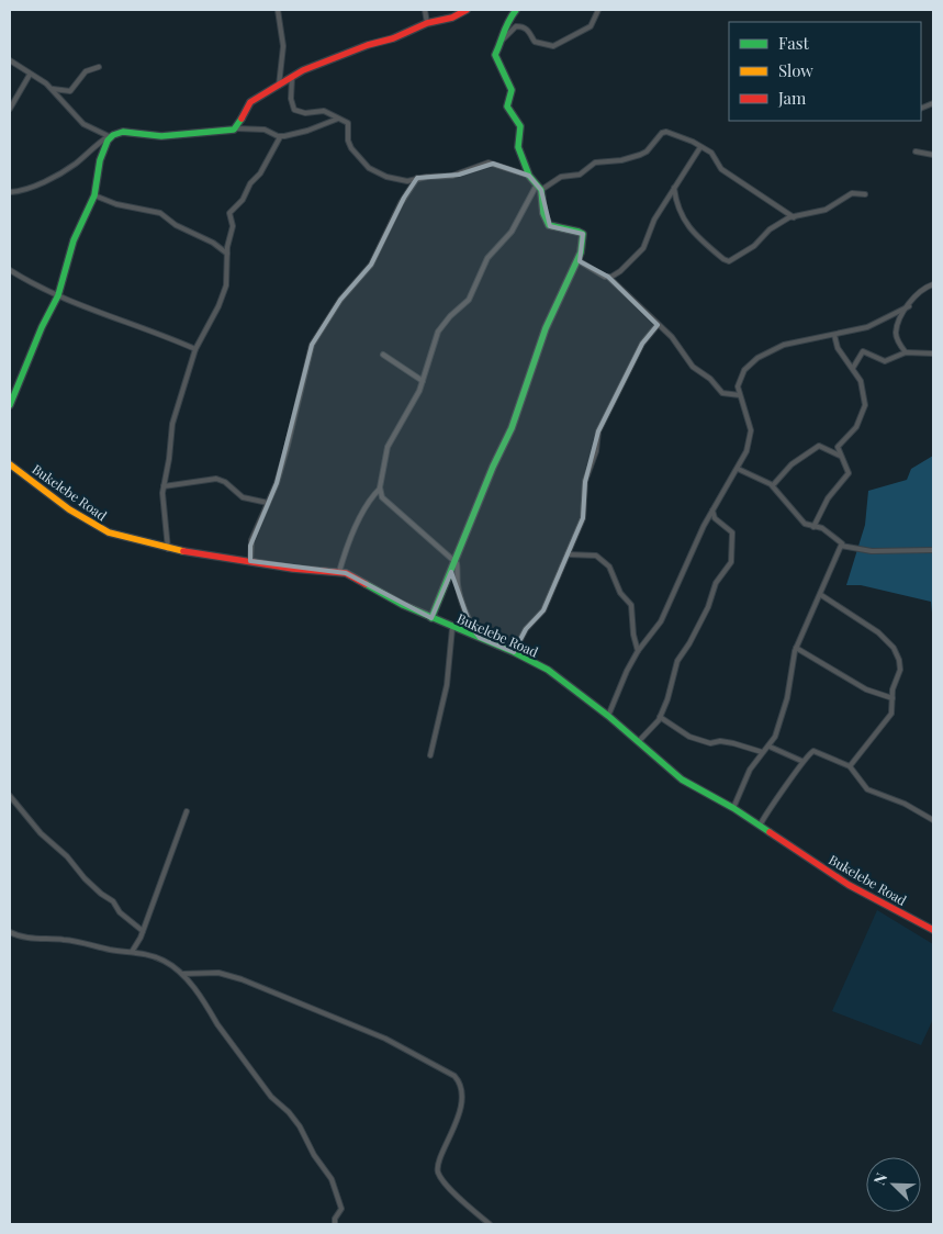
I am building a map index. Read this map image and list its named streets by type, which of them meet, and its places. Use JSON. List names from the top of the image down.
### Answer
{
  "streets": {
    "street": ["Bukelebe Road"]
  },
  "legend": ["Fast", "Slow", "Jam"],
  "north": "top left"
}
